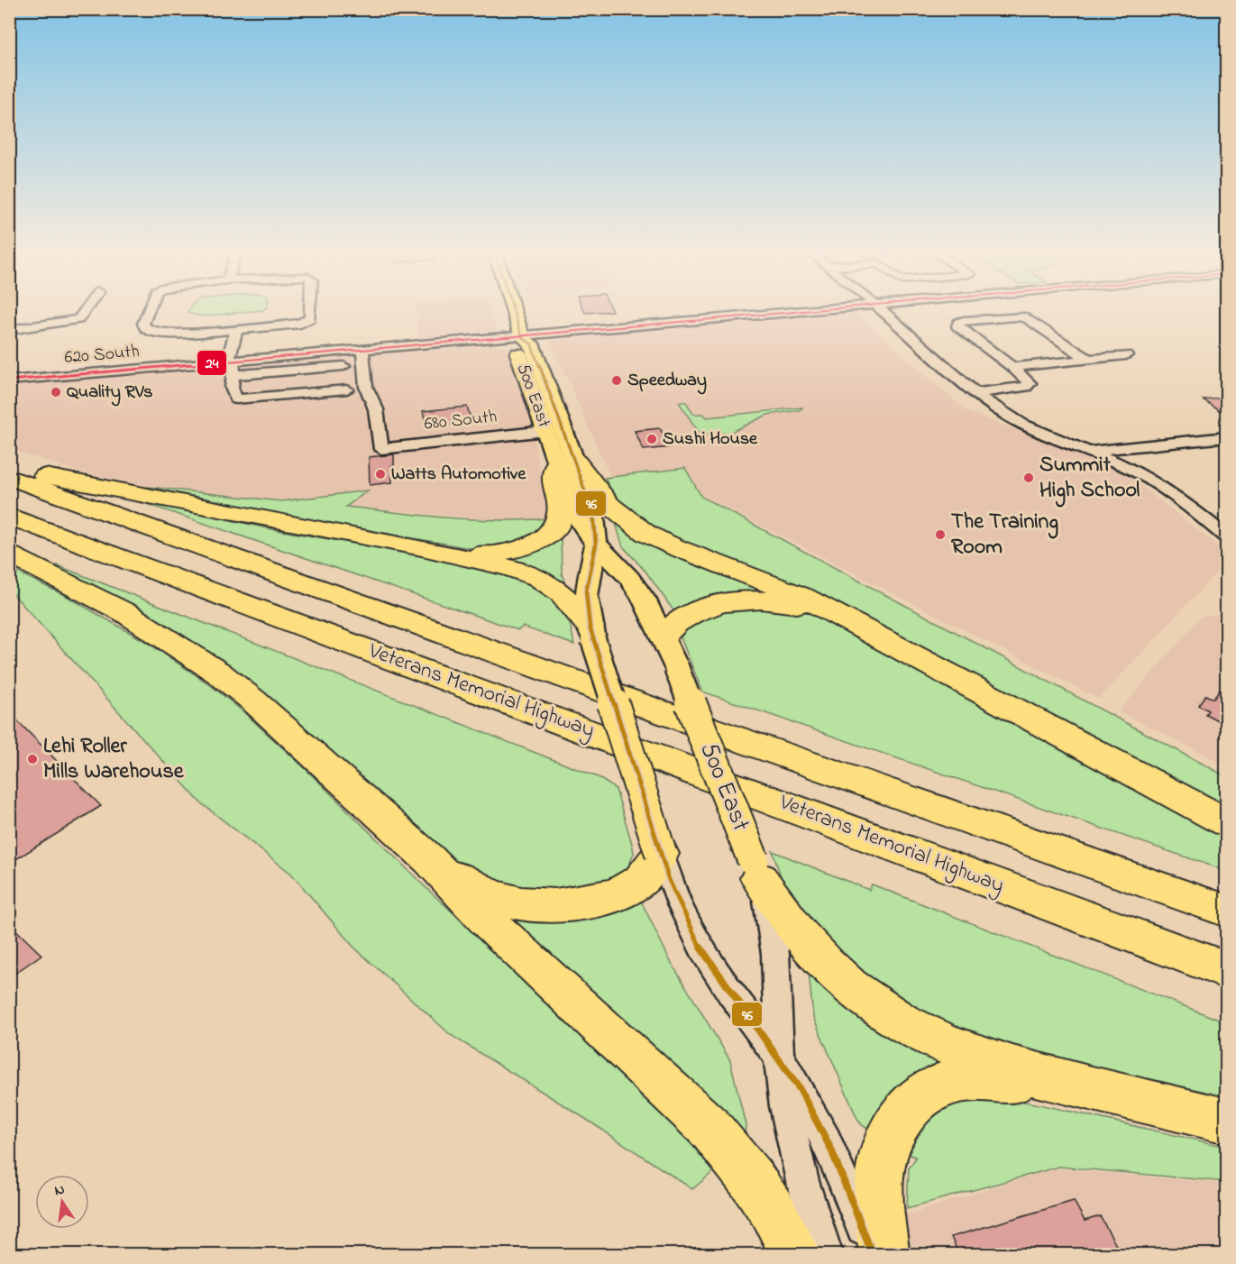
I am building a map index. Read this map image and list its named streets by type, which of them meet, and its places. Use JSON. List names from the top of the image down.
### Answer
{
  "streets": {
    "highway": ["Veterans Memorial Highway"],
    "main road": ["500 East"],
    "street": ["620 South", "680 South"]
  },
  "crossings": [
    ["620 South", "500 East"],
    ["620 South", "680 South"],
    ["500 East", "680 South"]
  ],
  "places": [
    "Speedway",
    "Quality RVs",
    "Sushi House",
    "Watts Automotive",
    "Summit High School",
    "The Training Room",
    "Lehi Roller Mills Warehouse"
  ],
  "lines": ["transit line 96", "transit line 24"],
  "north": "top"
}
